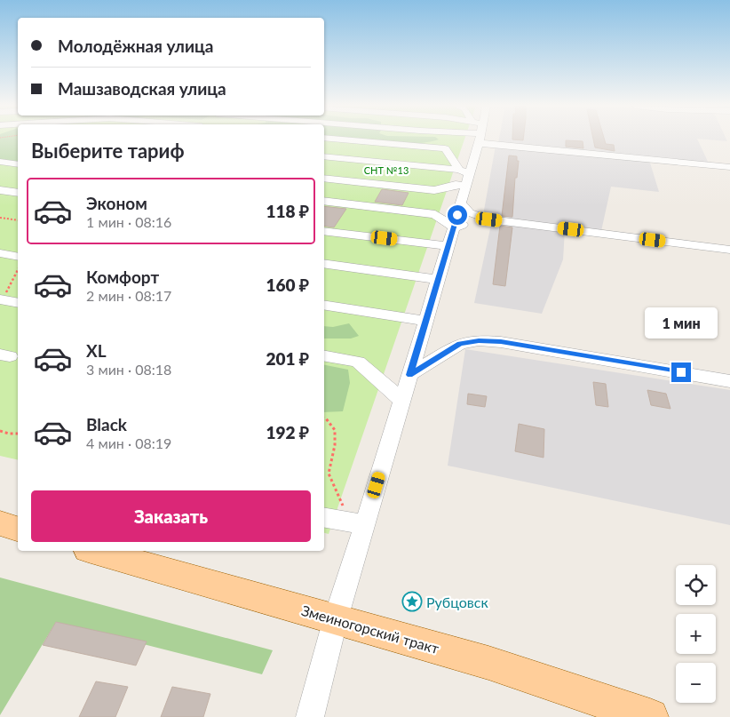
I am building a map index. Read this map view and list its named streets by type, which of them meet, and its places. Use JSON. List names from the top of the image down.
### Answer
{
  "streets": {
    "main road": ["Змеиногорский тракт"]
  },
  "parks": ["СНТ №13"],
  "places": {
    "place": ["Рубцовск"]
  },
  "page": {
    "banner": ["Молодёжная улица", "Машзаводская улица"],
    "heading": "Выберите тариф",
    "list": [
      {
        "name": "Эконом",
        "note": "1 мин · 08:16",
        "value": "118 ₽"
      },
      {
        "name": "Комфорт",
        "note": "2 мин · 08:17",
        "value": "160 ₽"
      },
      {
        "name": "XL",
        "note": "3 мин · 08:18",
        "value": "201 ₽"
      },
      {
        "name": "Black",
        "note": "4 мин · 08:19",
        "value": "192 ₽"
      }
    ],
    "bubble": "1 мин",
    "buttons": "Заказать",
    "map_buttons": ["+", "−"]
  }
}
